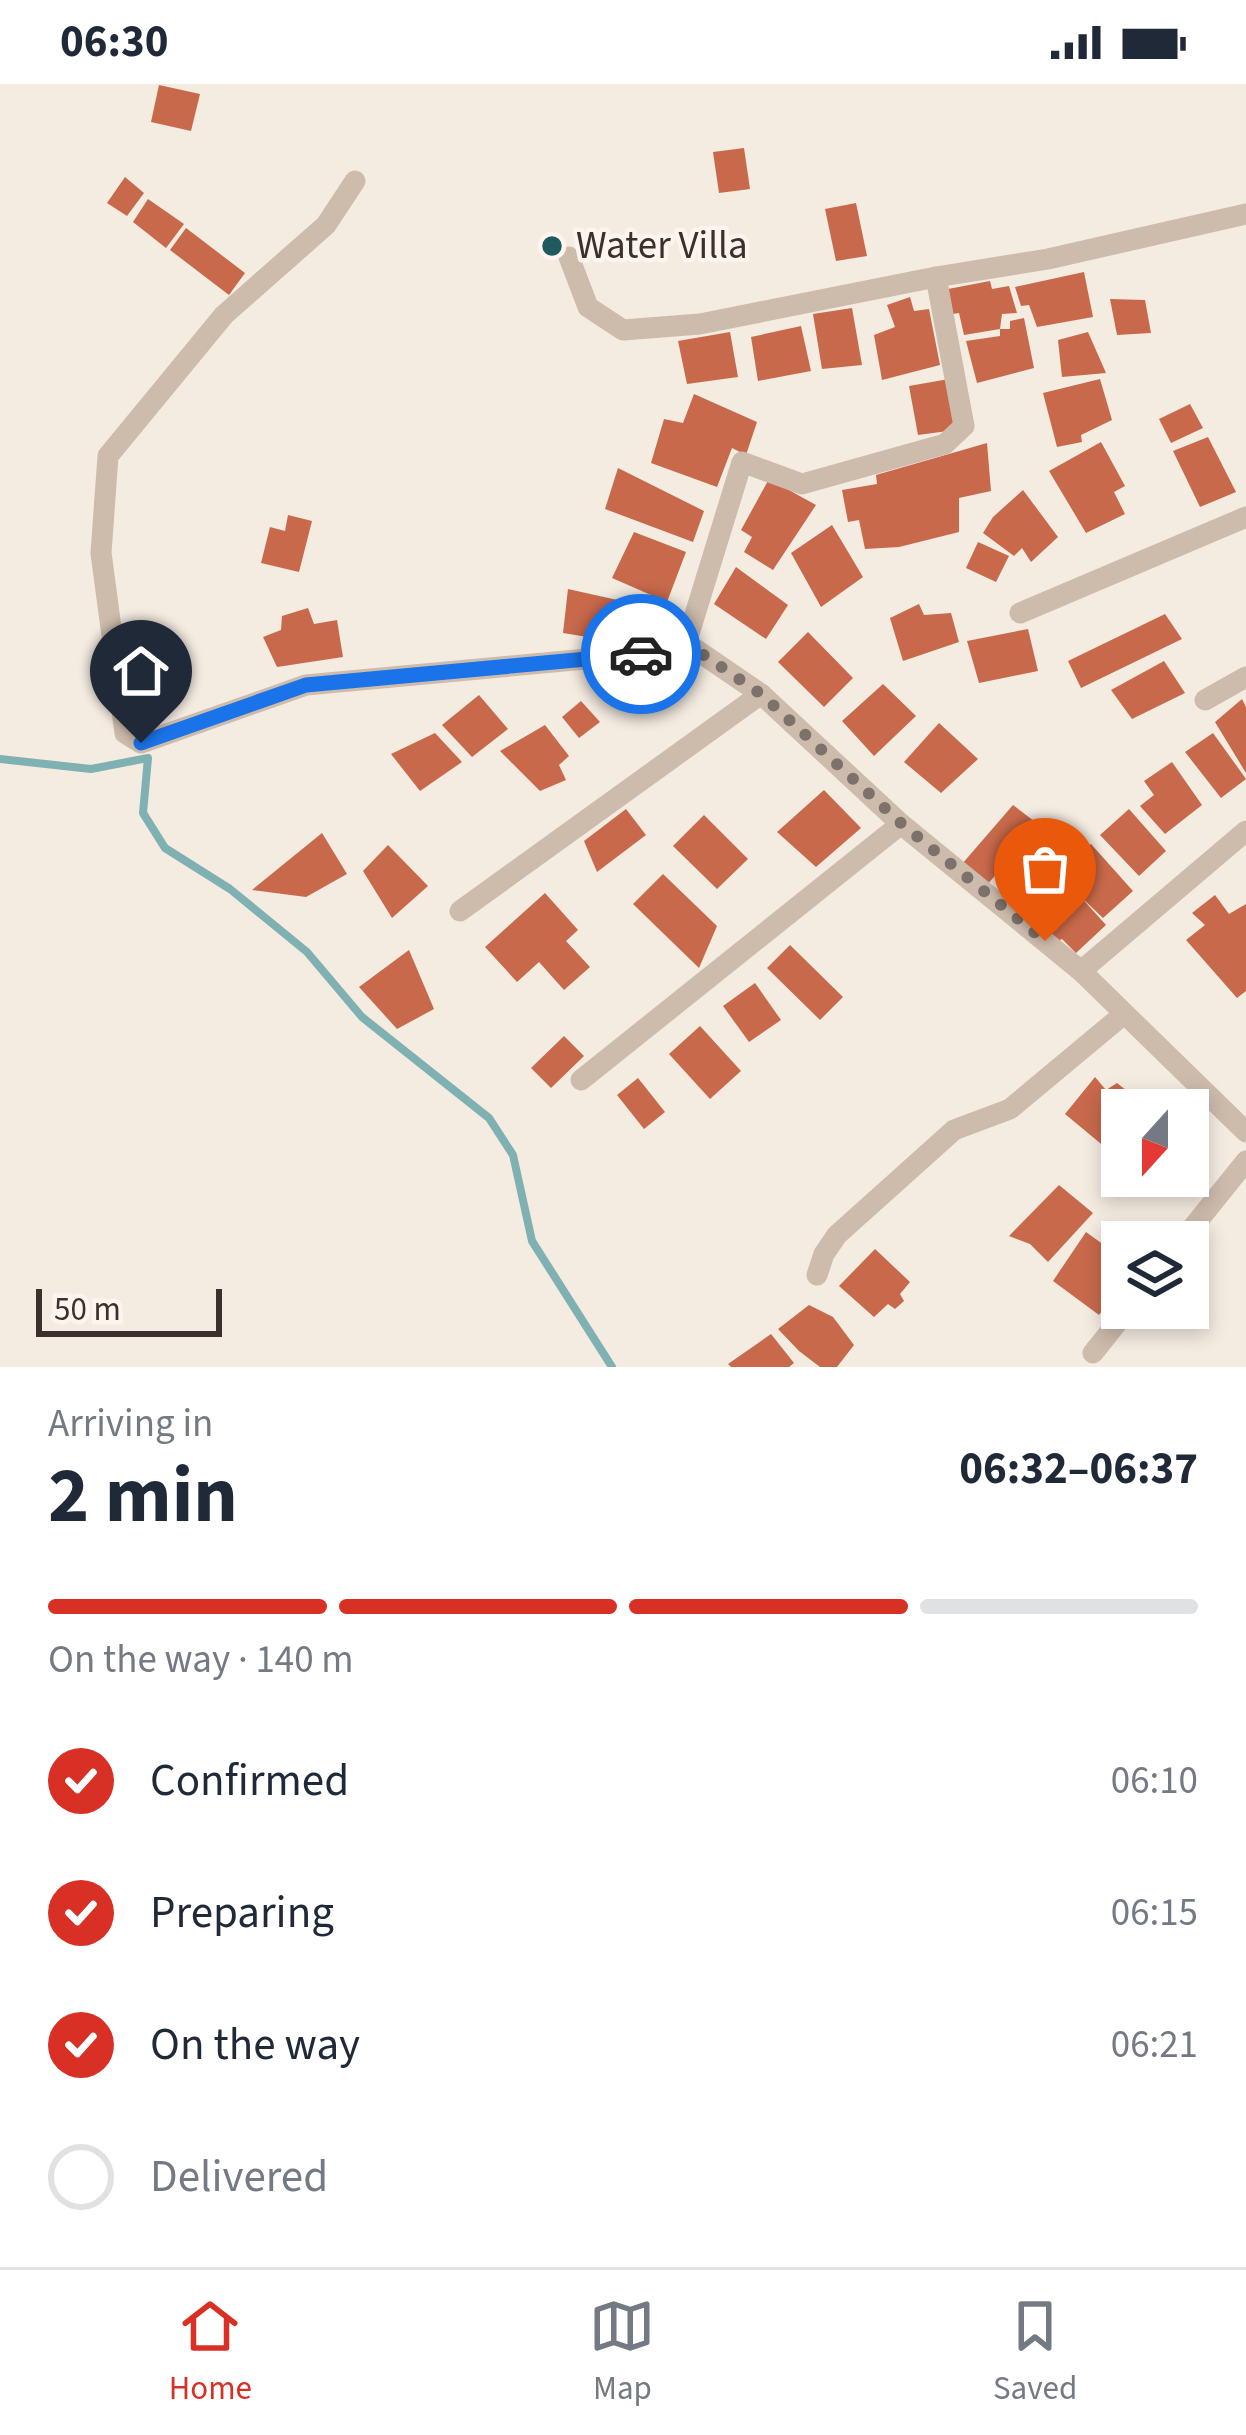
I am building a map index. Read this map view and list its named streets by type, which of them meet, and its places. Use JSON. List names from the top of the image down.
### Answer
{
  "places": ["Water Villa"],
  "scale_bar": "50 m",
  "north": "bottom",
  "page": {
    "status": "06:30",
    "scale": "50 m",
    "heading": ["2 min", "Arriving in", "06:32–06:37"],
    "bar": "On the way · 140 m",
    "list": [
      ["Confirmed", "06:10"],
      ["Preparing", "06:15"],
      ["On the way", "06:21"],
      "Delivered"
    ],
    "tabs": ["Home", "Map", "Saved"]
  }
}
